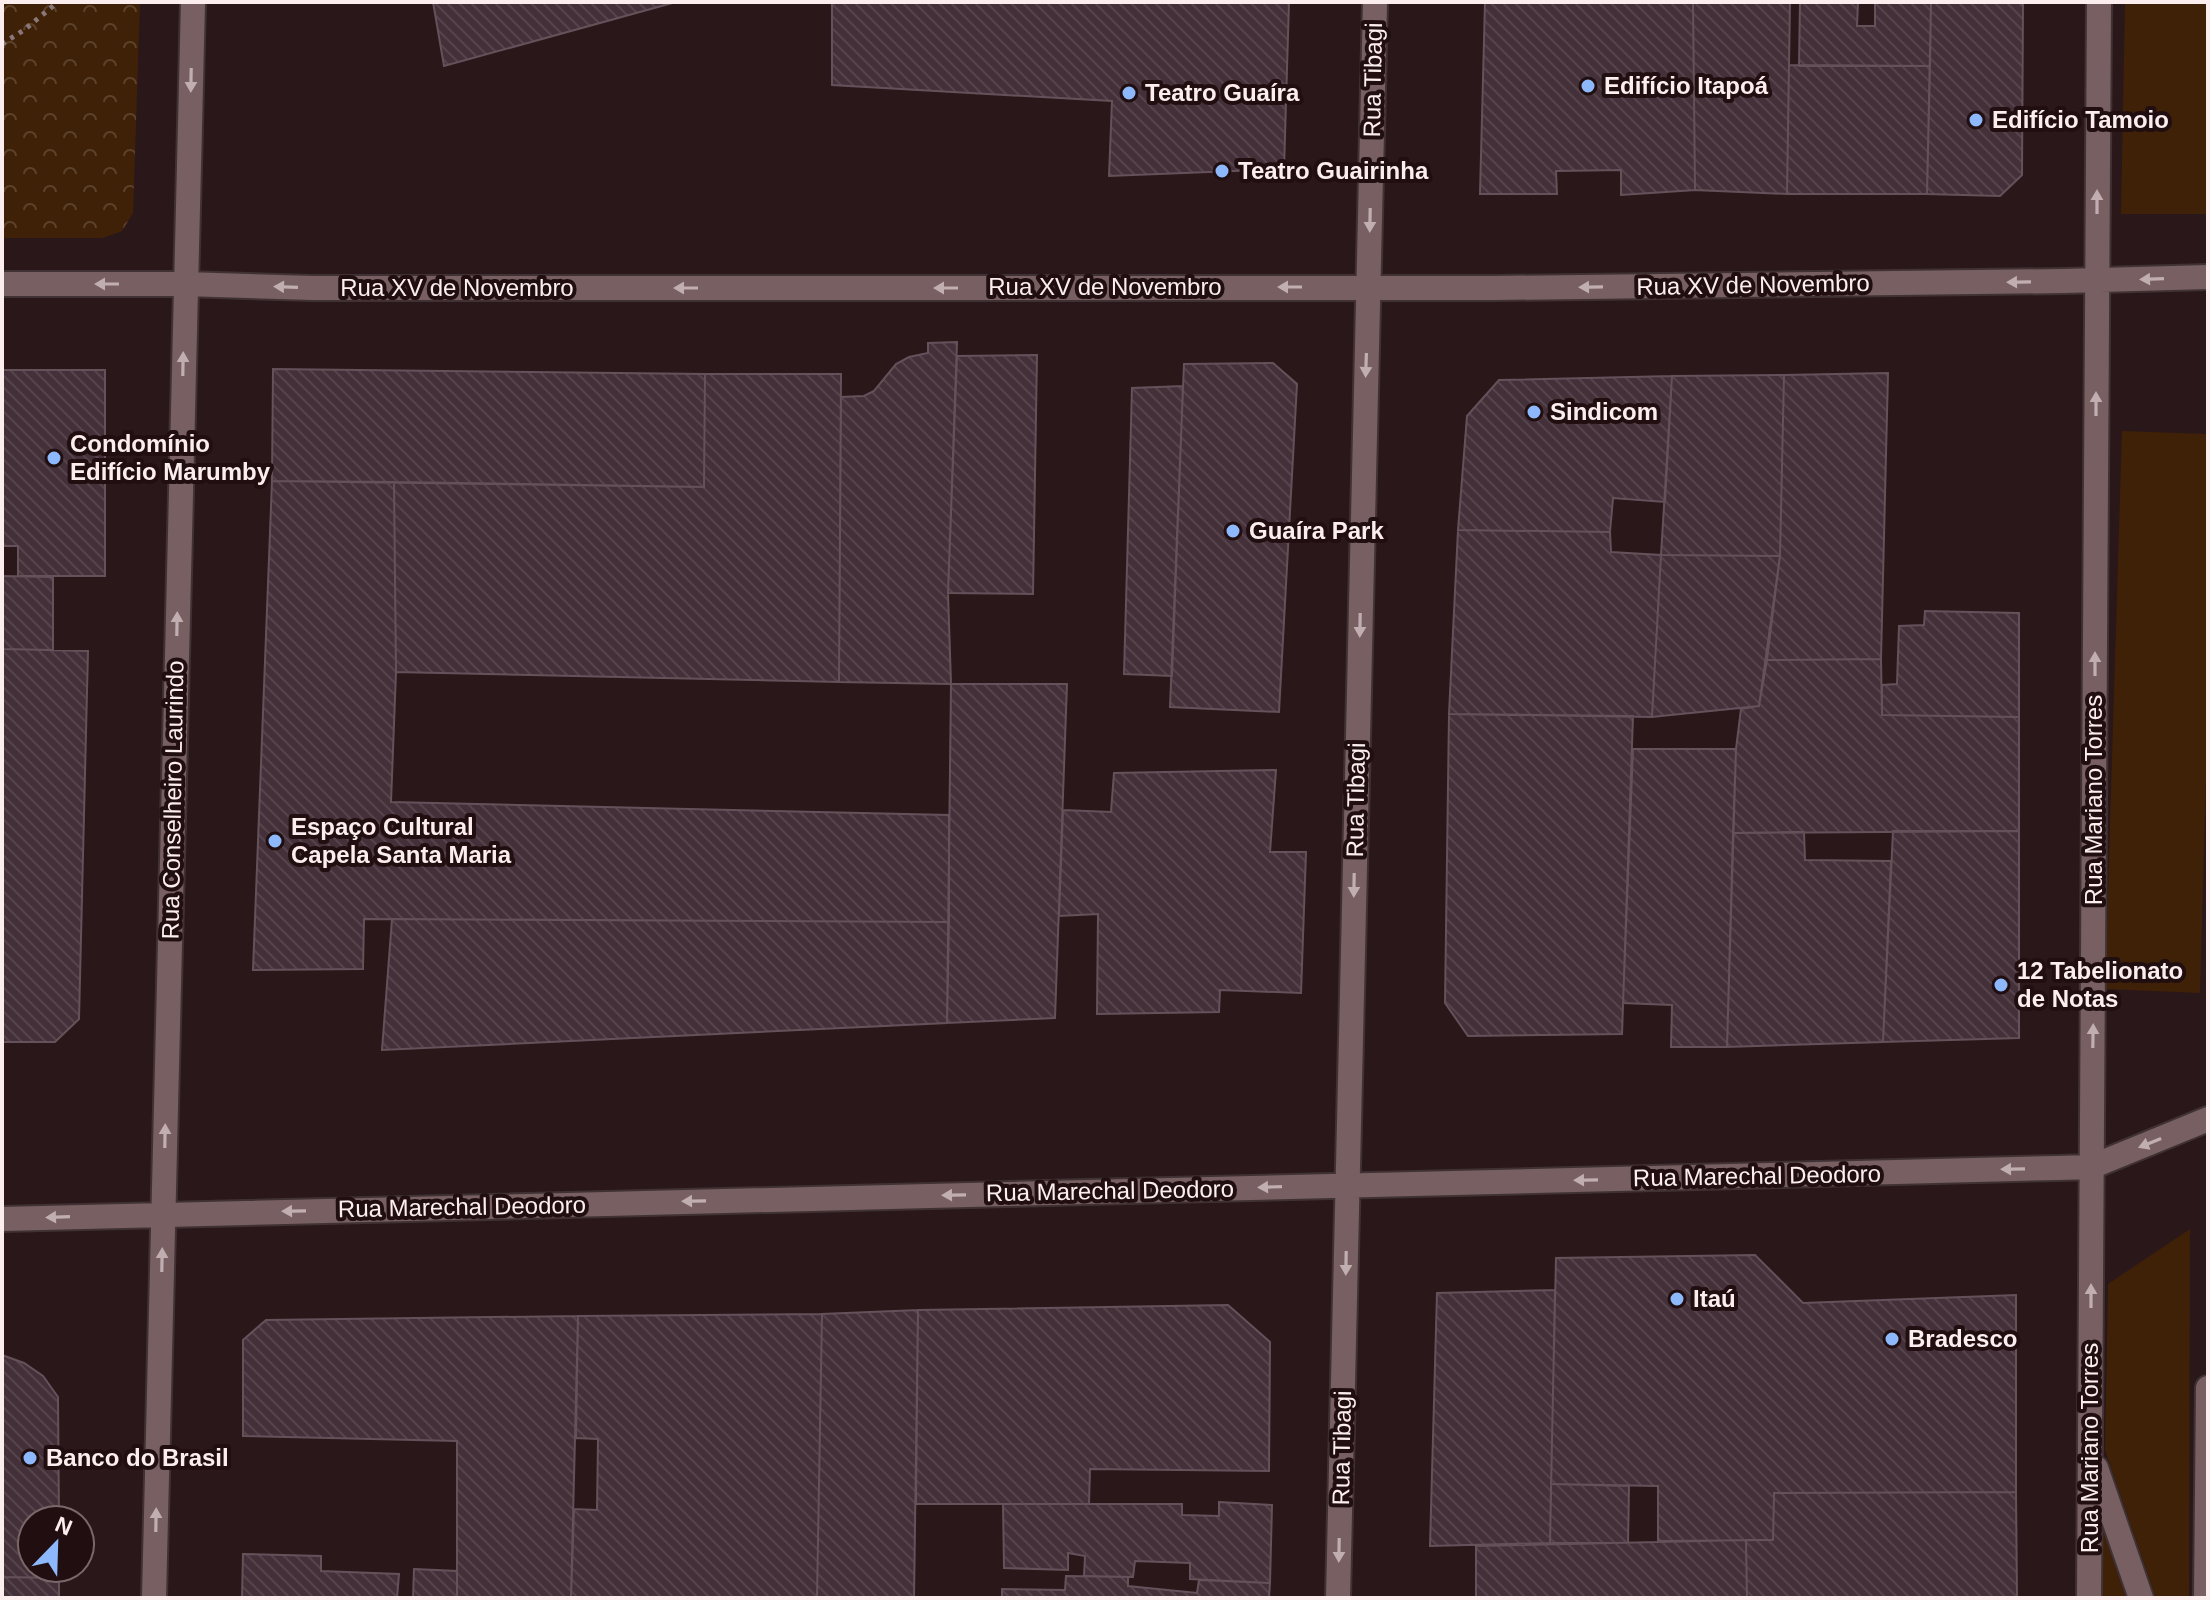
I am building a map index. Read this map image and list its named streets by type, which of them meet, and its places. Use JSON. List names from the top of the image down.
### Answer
{
  "streets": {
    "main road": [
      "Rua Tibagi",
      "Rua XV de Novembro",
      "Rua Conselheiro Laurindo",
      "Rua Mariano Torres",
      "Rua Marechal Deodoro"
    ]
  },
  "crossings": [
    ["Rua Tibagi", "Rua XV de Novembro"],
    ["Rua Tibagi", "Rua Marechal Deodoro"],
    ["Rua XV de Novembro", "Rua Conselheiro Laurindo"],
    ["Rua XV de Novembro", "Rua Mariano Torres"],
    ["Rua Conselheiro Laurindo", "Rua Marechal Deodoro"],
    ["Rua Mariano Torres", "Rua Marechal Deodoro"]
  ],
  "one_way": [
    "Rua Tibagi",
    "Rua XV de Novembro",
    "Rua Mariano Torres",
    "Rua Marechal Deodoro"
  ],
  "places": [
    "Edifício Itapoá",
    "Teatro Guaíra",
    "Edifício Tamoio",
    "Teatro Guairinha",
    "Sindicom",
    "Condomínio Edifício Marumby",
    "Guaíra Park",
    "Espaço Cultural Capela Santa Maria",
    "12 Tabelionato de Notas",
    "Itaú",
    "Bradesco",
    "Banco do Brasil"
  ],
  "north": "top right"
}
